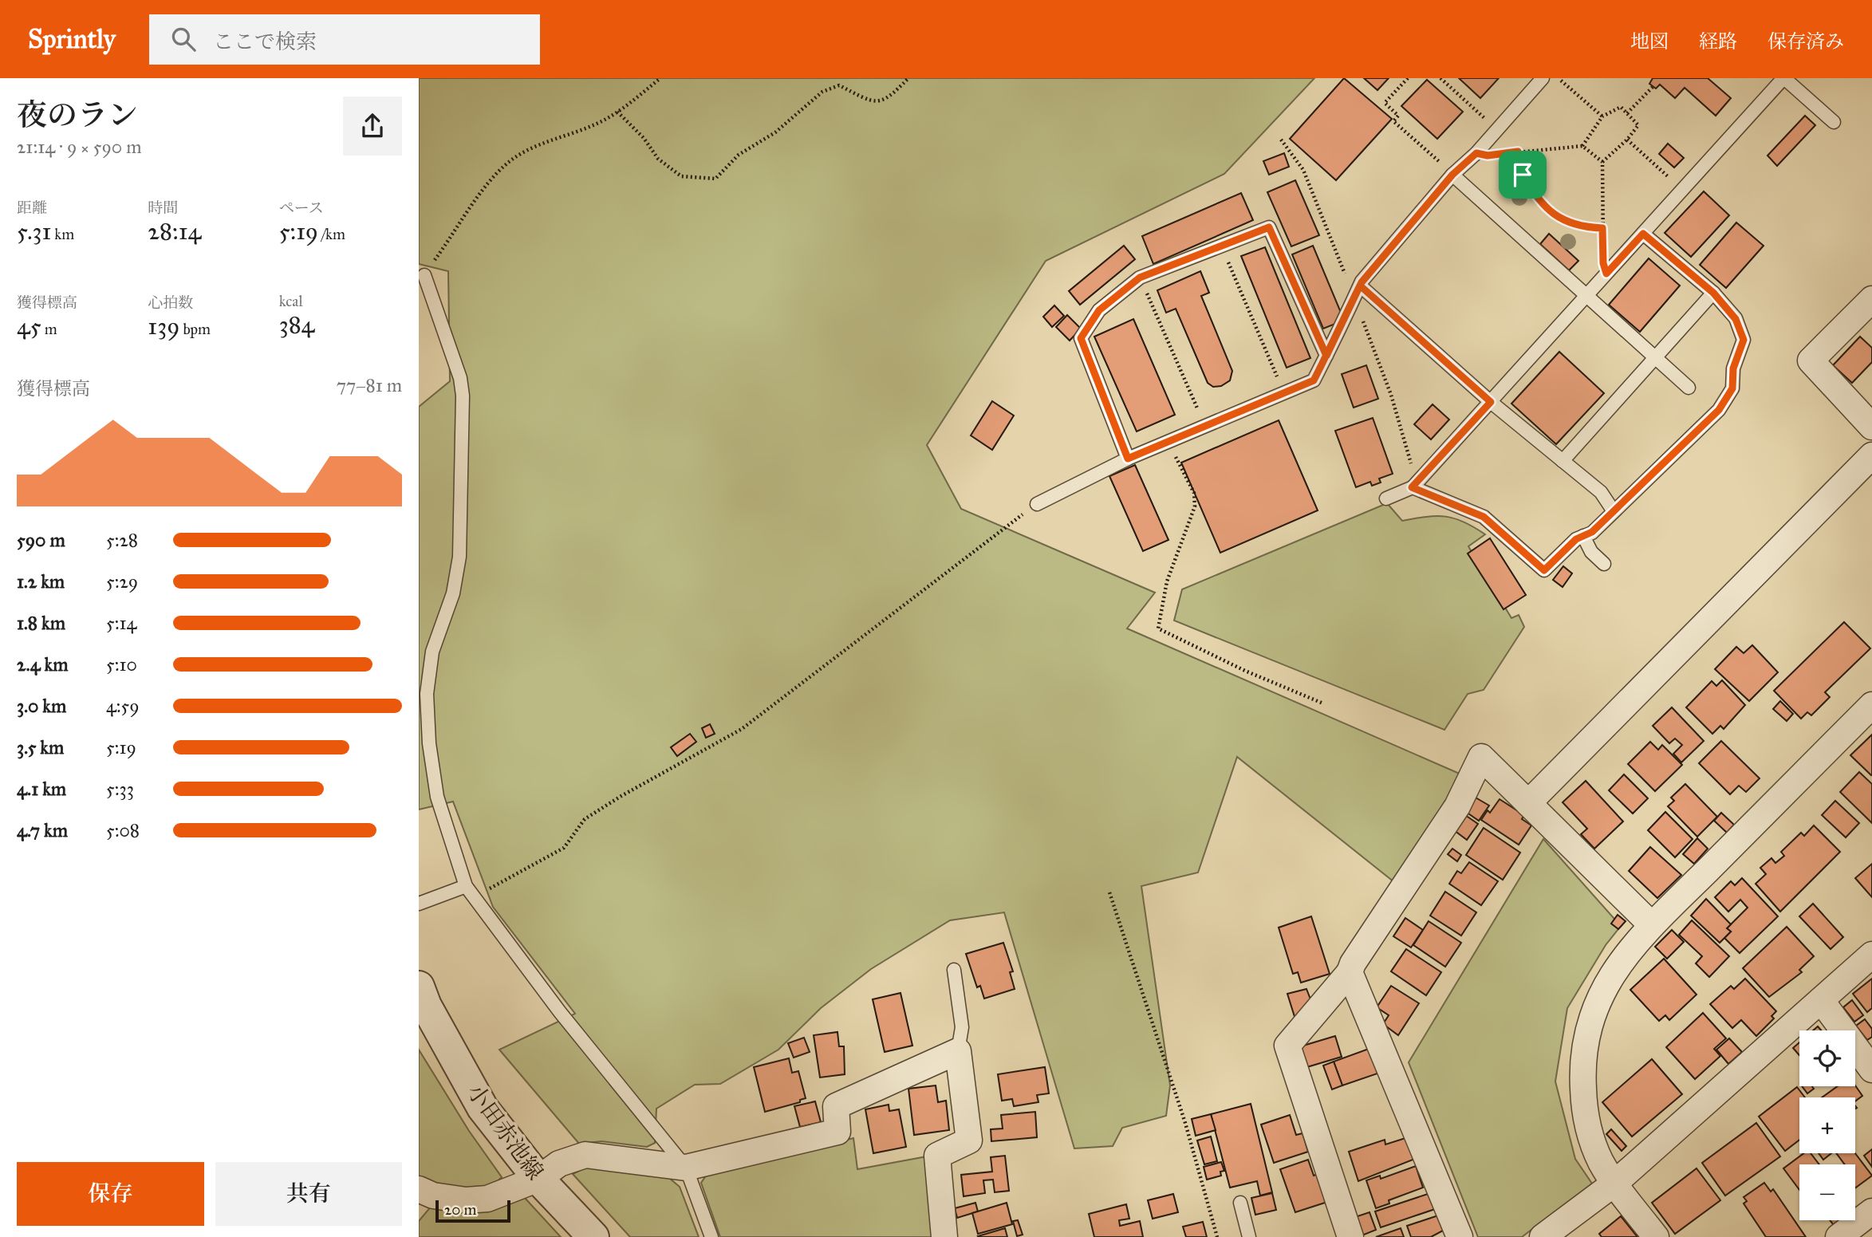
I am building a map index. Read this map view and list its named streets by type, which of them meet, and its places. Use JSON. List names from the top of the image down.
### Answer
{
  "streets": {
    "street": ["小田赤池線"]
  },
  "scale_bar": "20 m",
  "page": {
    "header": "Sprintly",
    "search": "ここで検索",
    "nav": ["地図", "経路", "保存済み"],
    "heading": ["夜のラン", "21:14 · 9 × 590 m"],
    "stats": [
      ["距離", "5.31 km"],
      ["時間", "28:14"],
      ["ペース", "5:19 /km"],
      ["獲得標高", "45 m"],
      ["心拍数", "139 bpm"],
      ["kcal", "384"]
    ],
    "chart": ["獲得標高", "77–81 m"],
    "list": [
      {
        "name": "590 m",
        "note": "5:28"
      },
      {
        "name": "1.2 km",
        "note": "5:29"
      },
      {
        "name": "1.8 km",
        "note": "5:14"
      },
      {
        "name": "2.4 km",
        "note": "5:10"
      },
      {
        "name": "3.0 km",
        "note": "4:59"
      },
      {
        "name": "3.5 km",
        "note": "5:19"
      },
      {
        "name": "4.1 km",
        "note": "5:33"
      },
      {
        "name": "4.7 km",
        "note": "5:08"
      }
    ],
    "map_buttons": ["+", "−"],
    "buttons": ["保存", "共有"],
    "scale": "20 m"
  }
}
